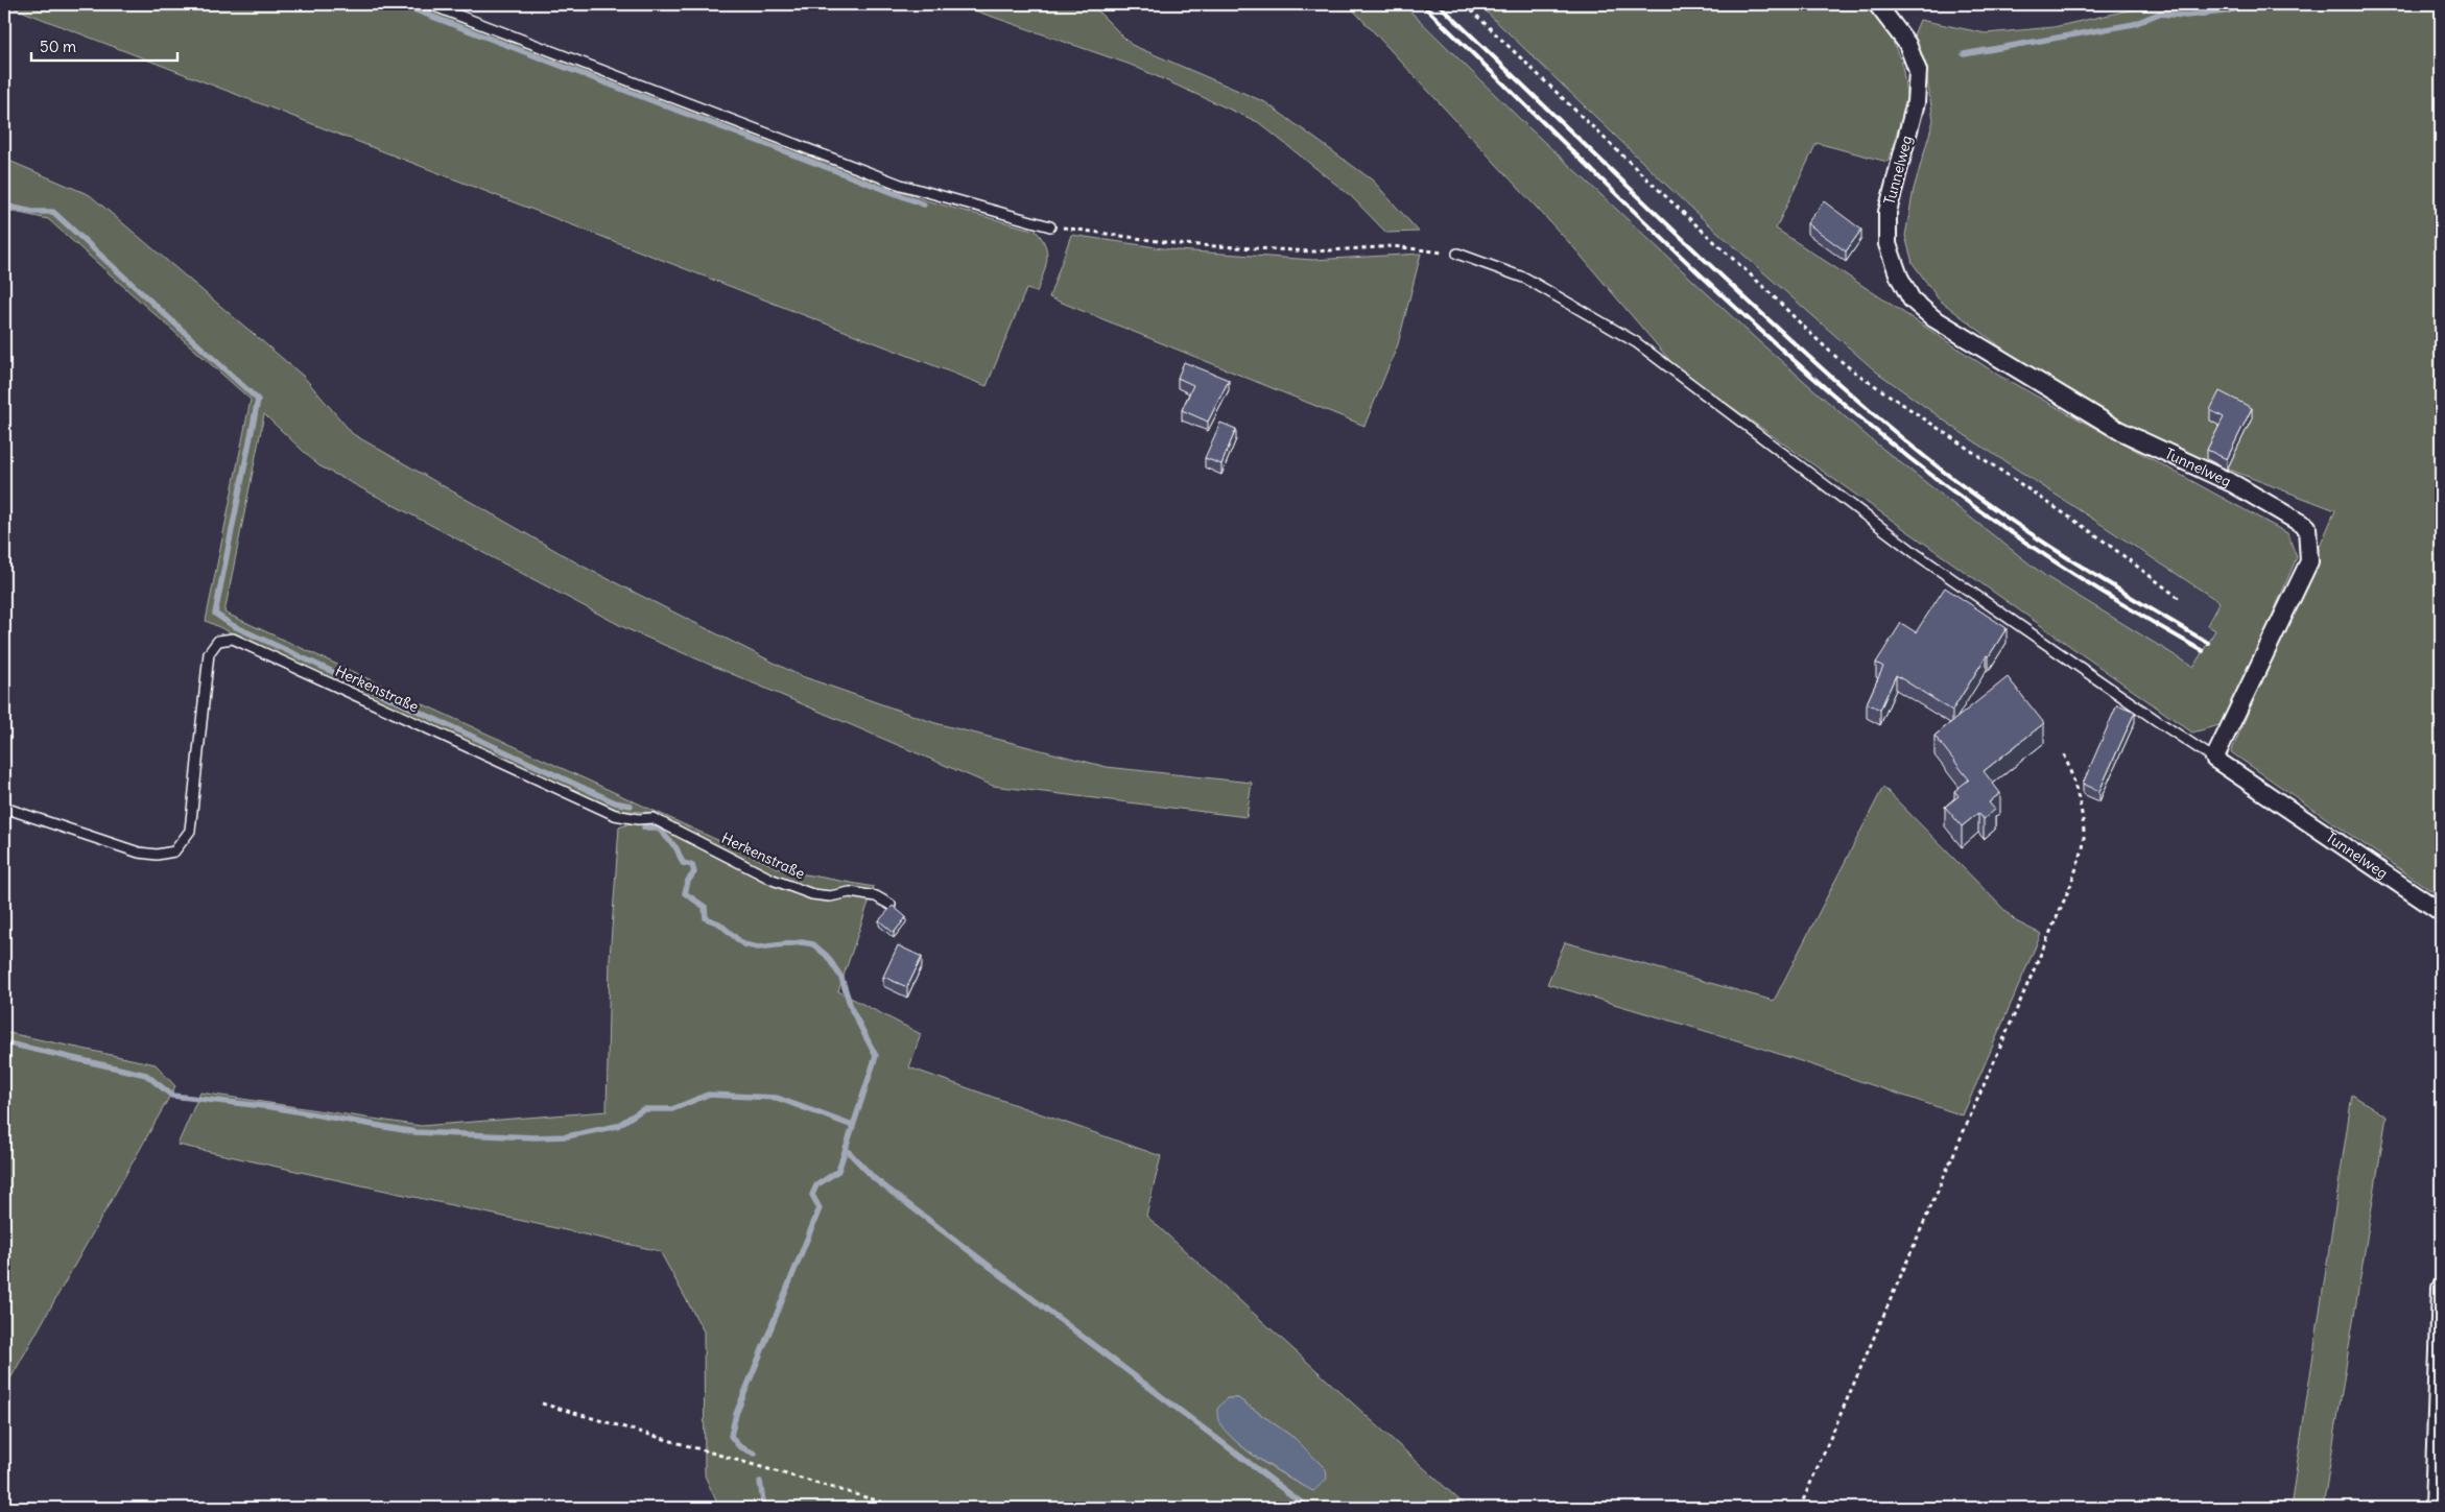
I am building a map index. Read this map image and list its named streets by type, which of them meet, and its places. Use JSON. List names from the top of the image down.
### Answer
{
  "streets": {
    "street": ["Tunnelweg"],
    "lane": ["Herkenstraße"]
  },
  "scale_bar": "50 m"
}
